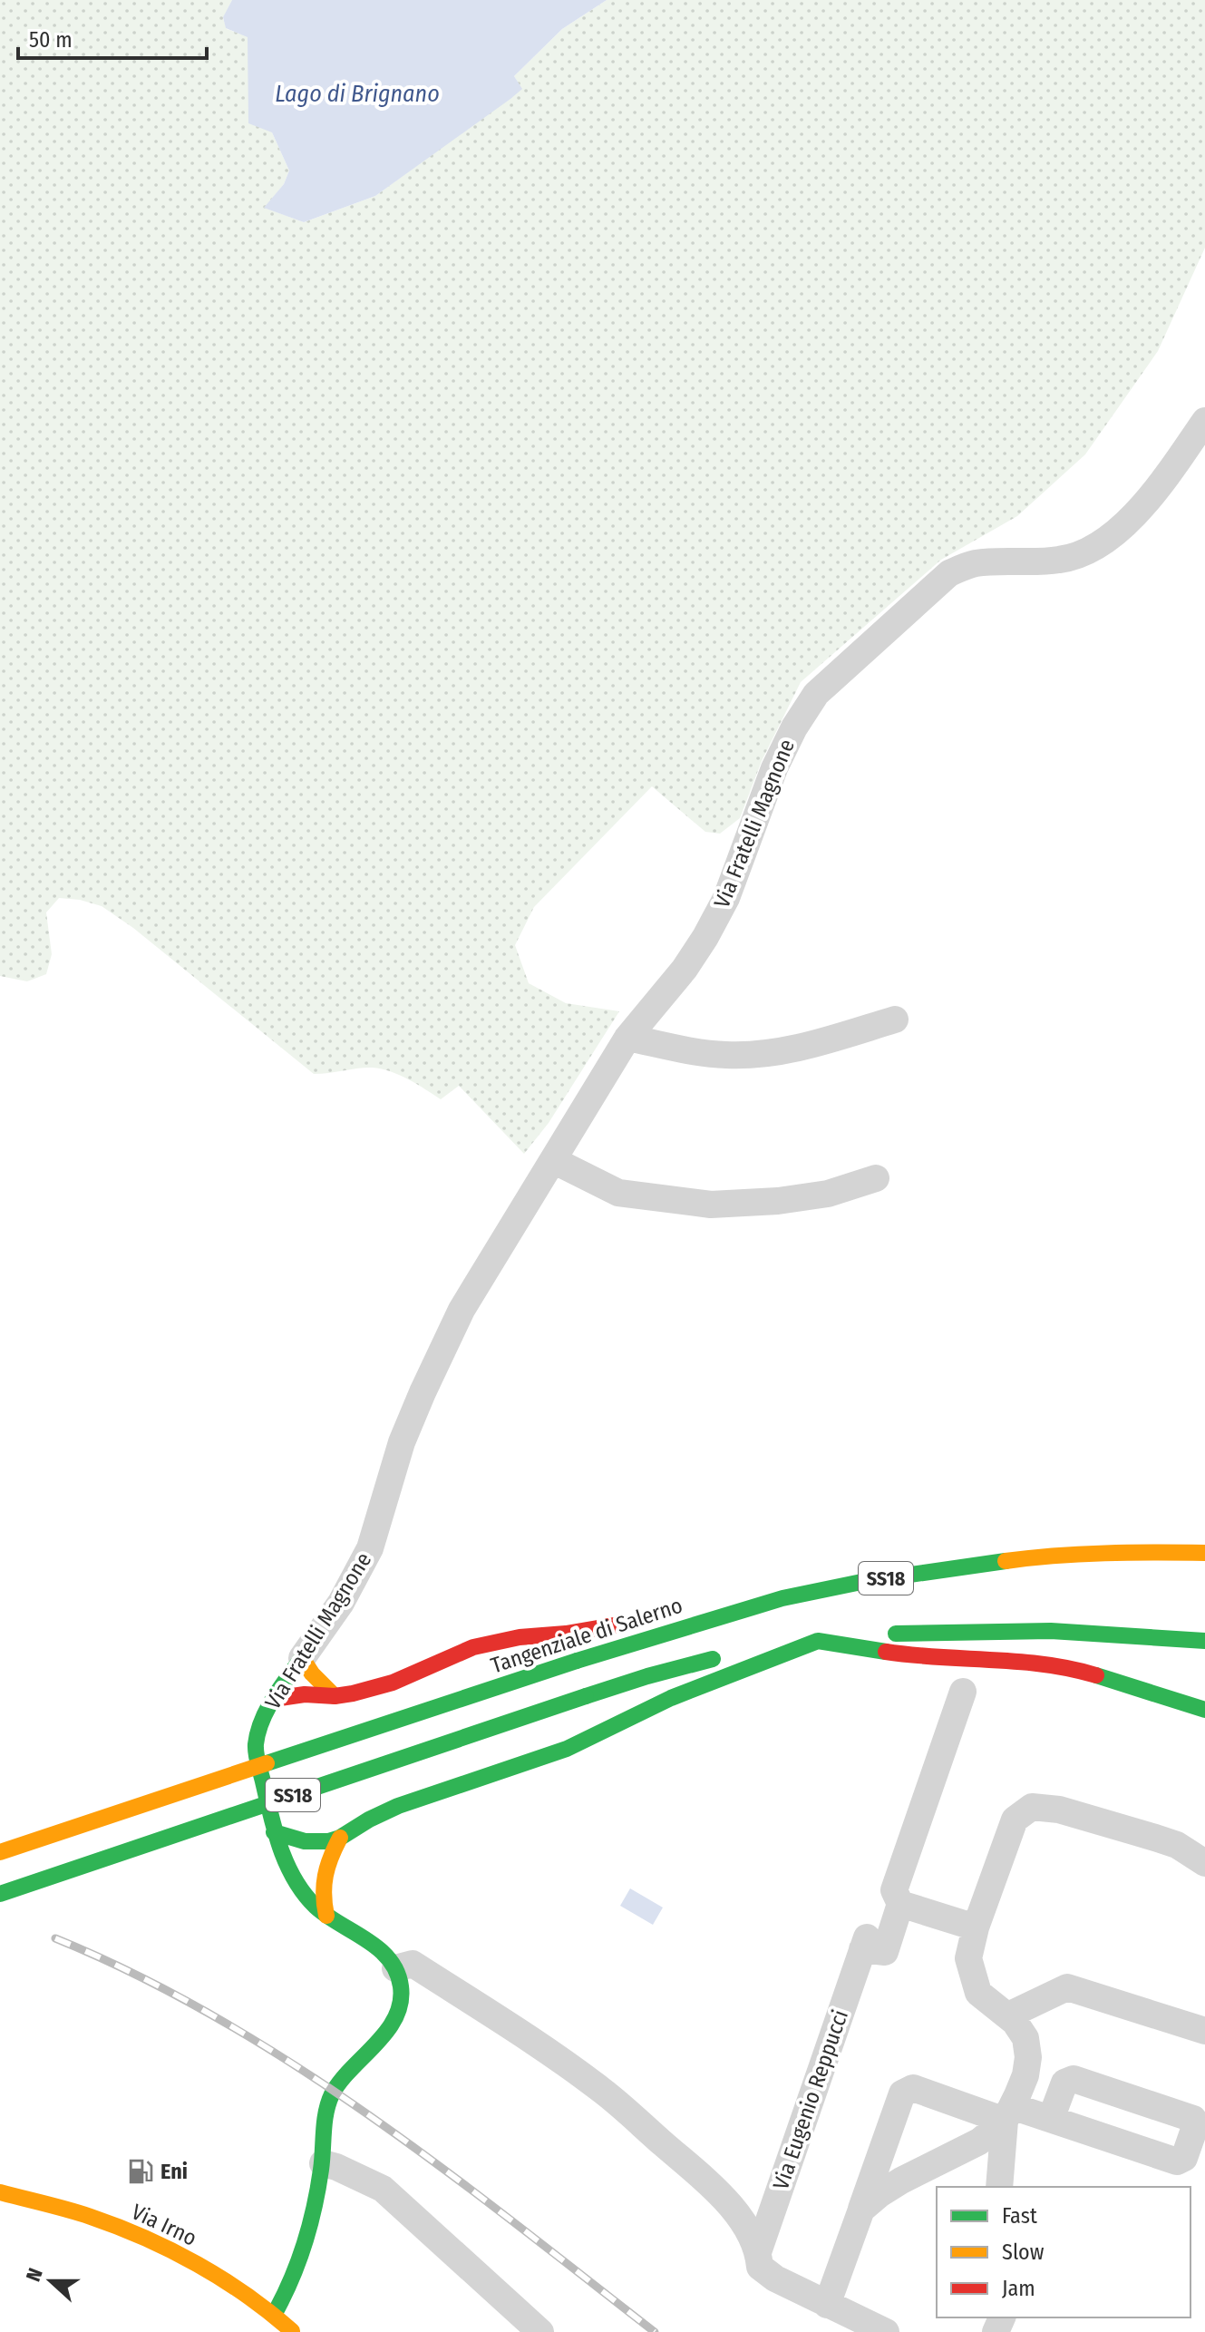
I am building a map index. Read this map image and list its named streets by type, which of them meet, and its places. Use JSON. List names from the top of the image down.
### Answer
{
  "streets": {
    "main road": [
      "Via Fratelli Magnone",
      "SS18",
      "Tangenziale di Salerno",
      "Via Irno"
    ],
    "street": ["Via Eugenio Reppucci"]
  },
  "water": ["Lago di Brignano"],
  "places": {
    "fuel station": ["Eni"]
  },
  "legend": ["Fast", "Slow", "Jam"],
  "scale_bar": "50 m",
  "north": "left"
}
